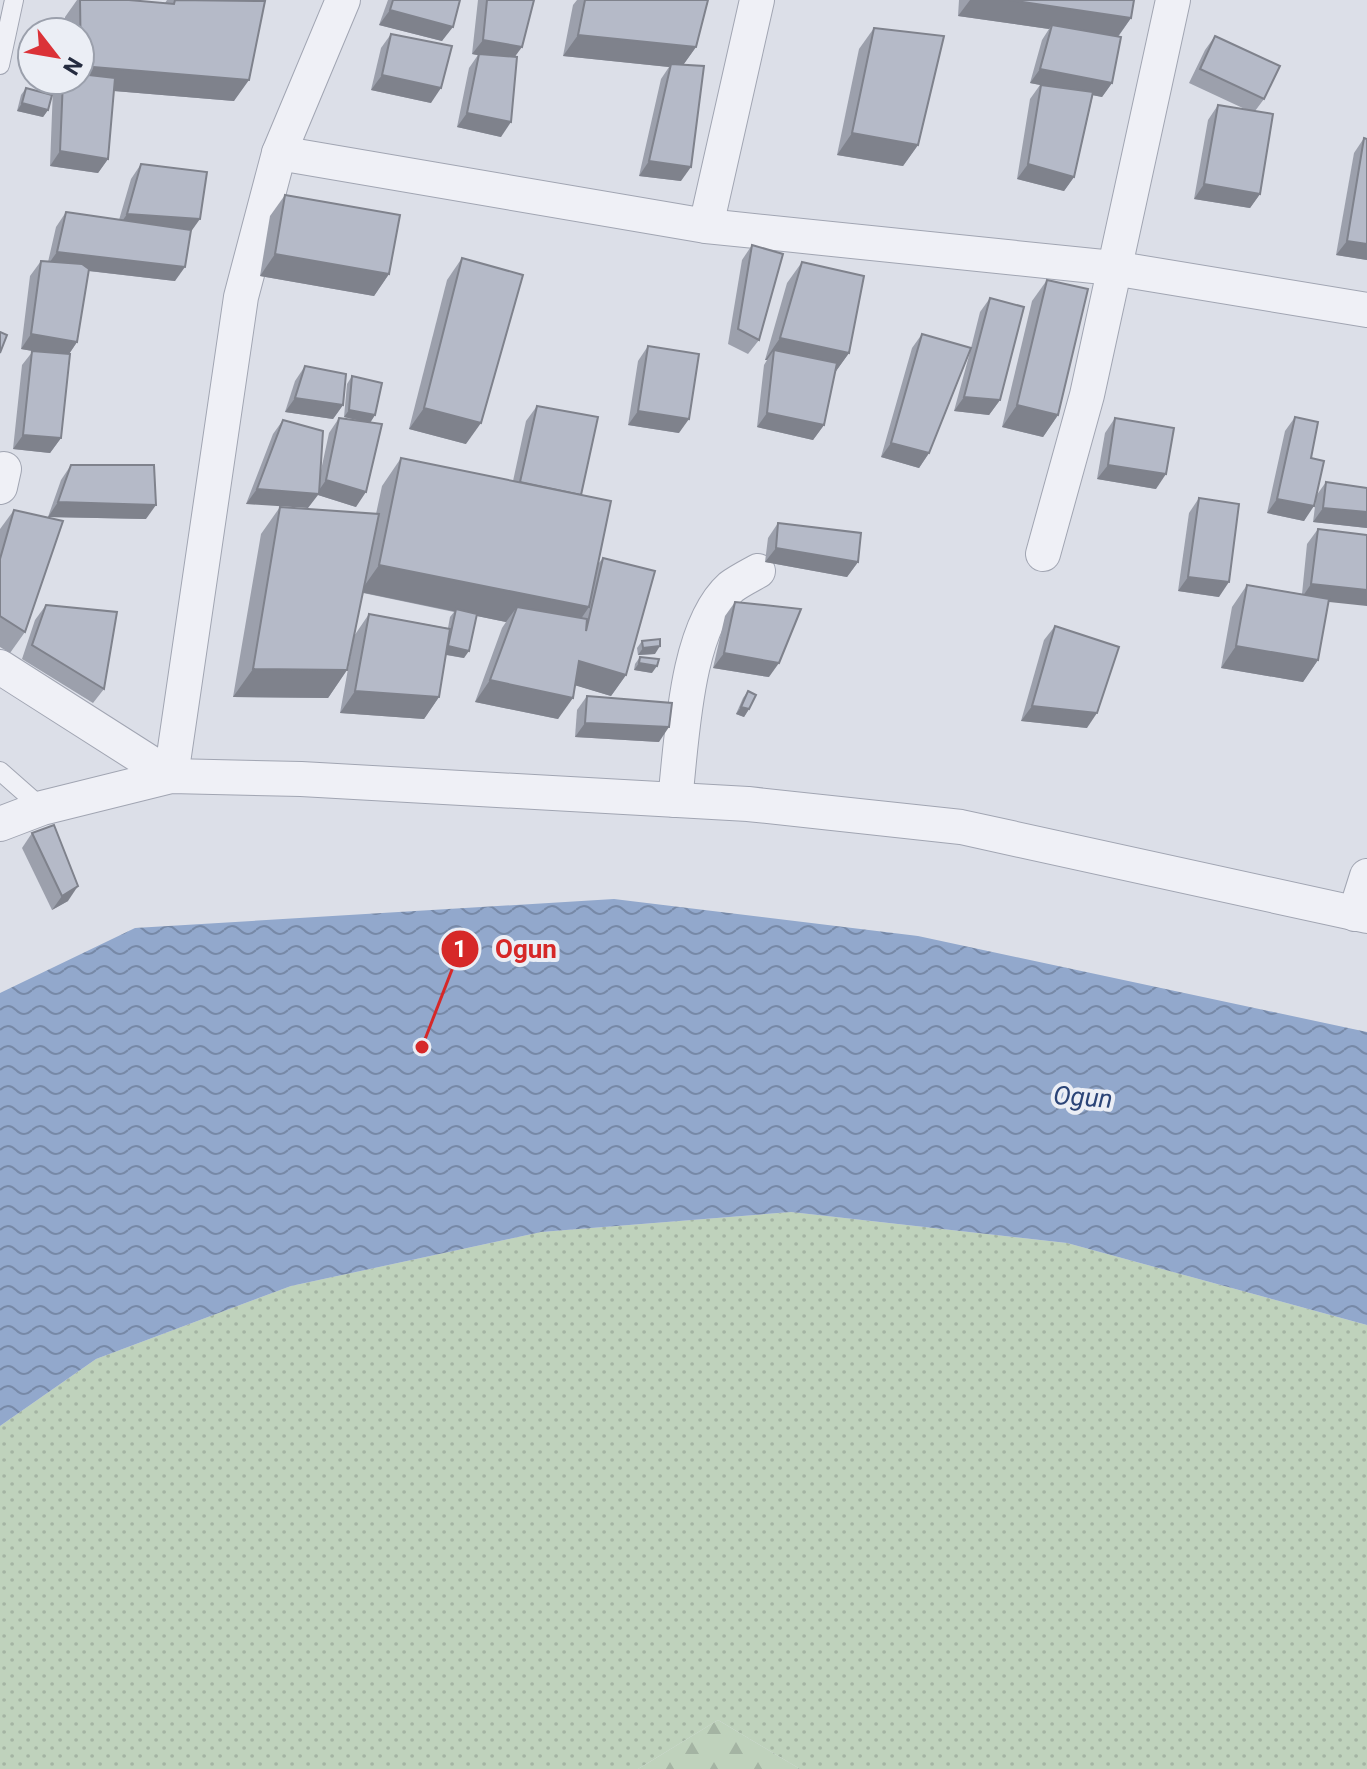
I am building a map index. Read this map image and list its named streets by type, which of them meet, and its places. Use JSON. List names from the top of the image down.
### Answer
{
  "water": ["Ogun"],
  "places": ["Ogun"],
  "north": "bottom right"
}
